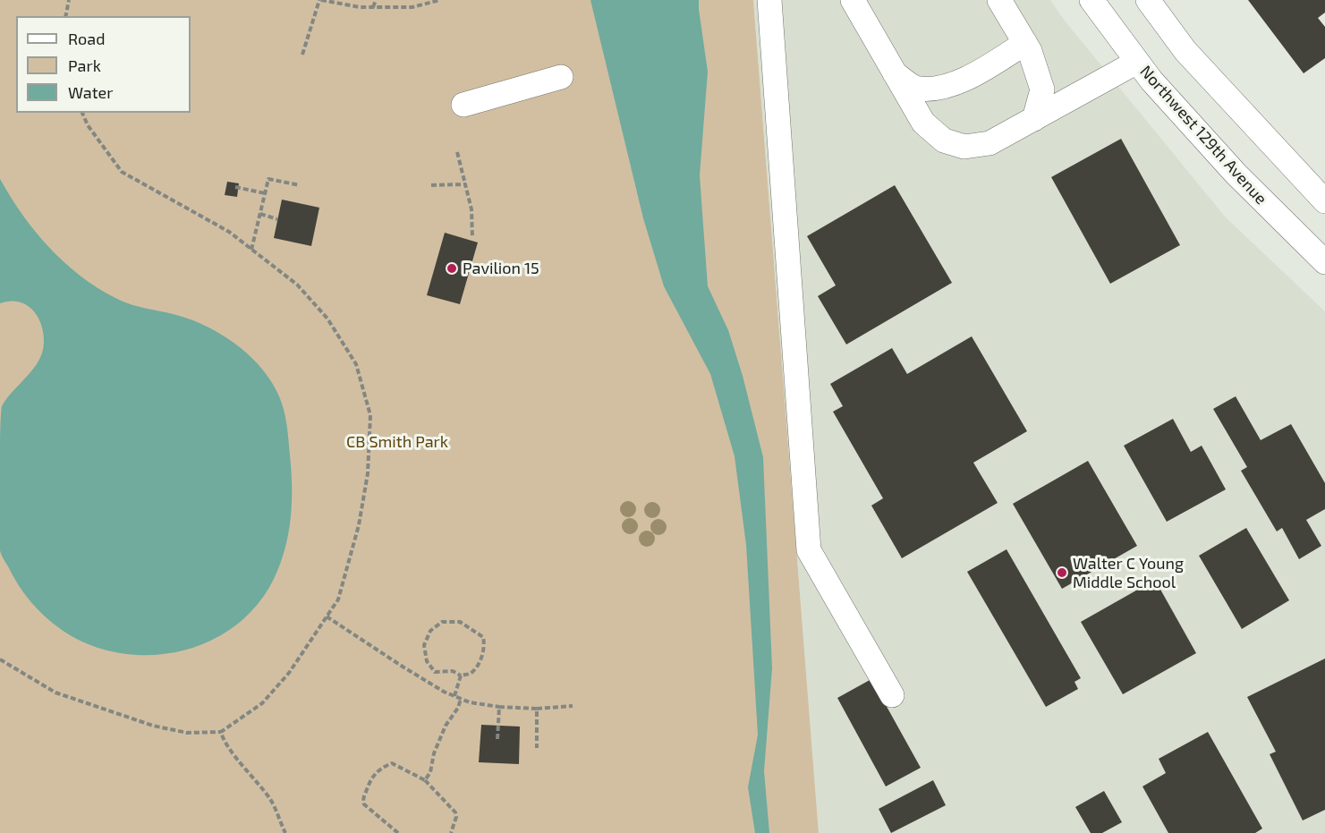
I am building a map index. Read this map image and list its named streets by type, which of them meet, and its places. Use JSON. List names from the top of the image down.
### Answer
{
  "streets": {
    "street": ["Northwest 129th Avenue"]
  },
  "parks": ["CB Smith Park"],
  "places": ["Pavilion 15", "Walter C Young Middle School"],
  "legend": ["Road", "Park", "Water"]
}
